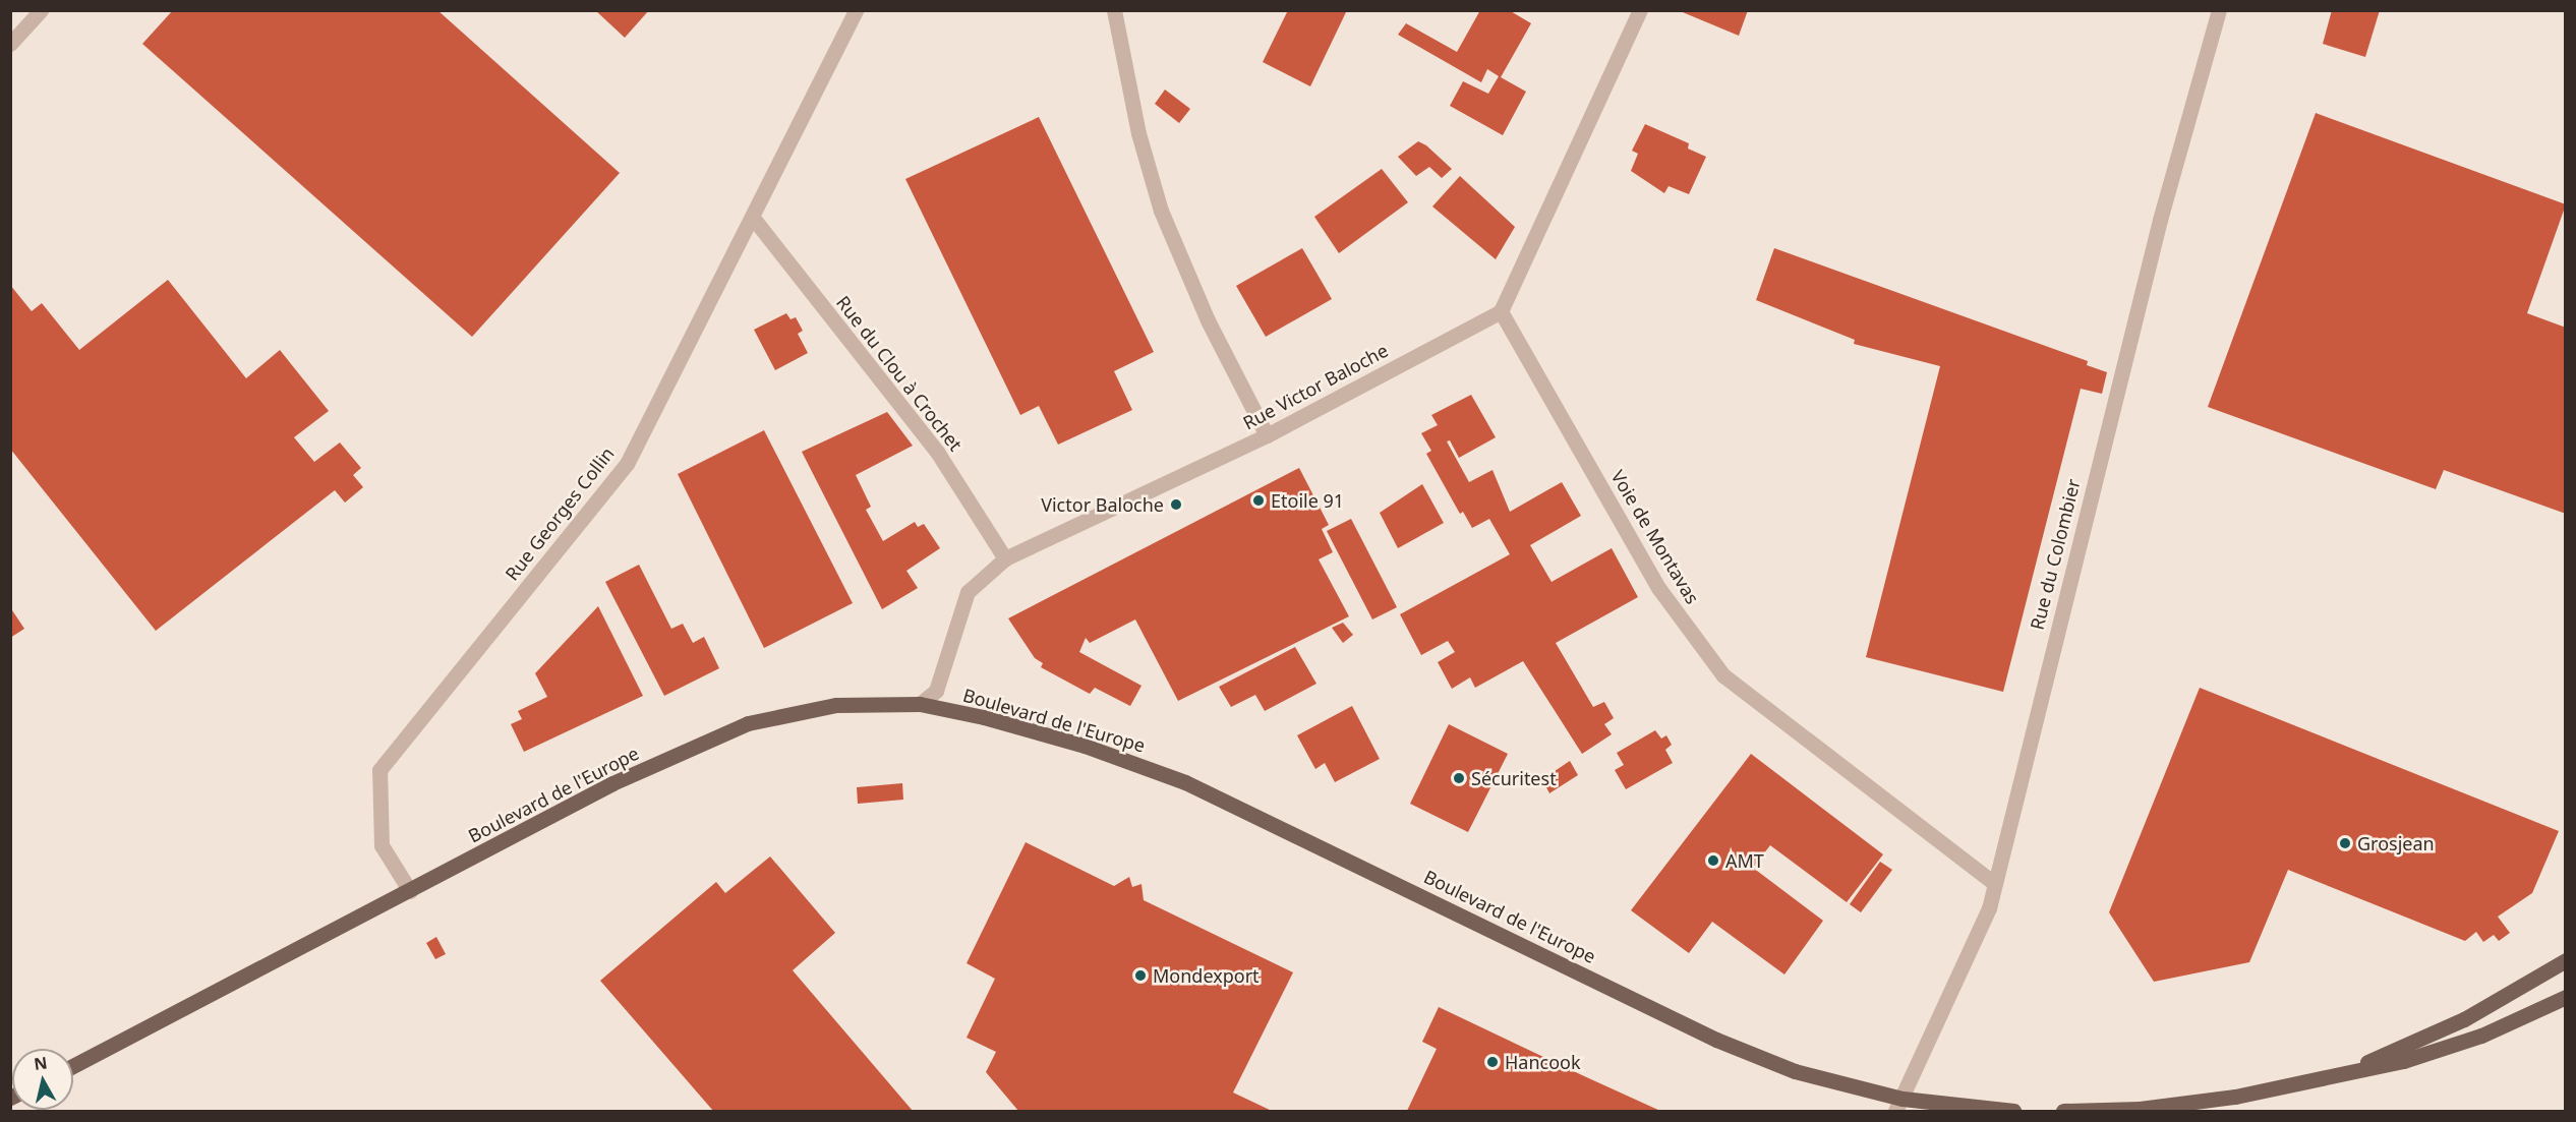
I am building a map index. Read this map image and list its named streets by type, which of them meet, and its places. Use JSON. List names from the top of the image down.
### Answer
{
  "streets": {
    "main road": ["Boulevard de l'Europe"],
    "street": [
      "Rue du Clou à Crochet",
      "Rue Victor Baloche",
      "Rue Georges Collin",
      "Voie de Montavas",
      "Rue du Colombier"
    ]
  },
  "crossings": [
    ["Rue du Clou à Crochet", "Rue Victor Baloche"],
    ["Rue du Clou à Crochet", "Rue Georges Collin"],
    ["Rue Victor Baloche", "Voie de Montavas"],
    ["Rue Victor Baloche", "Boulevard de l'Europe"],
    ["Rue Georges Collin", "Boulevard de l'Europe"],
    ["Voie de Montavas", "Rue du Colombier"],
    ["Rue du Colombier", "Boulevard de l'Europe"]
  ],
  "places": [
    "Etoile 91",
    "Victor Baloche",
    "Sécuritest",
    "Grosjean",
    "AMT",
    "Mondexport",
    "Hancook"
  ],
  "north": "top"
}
